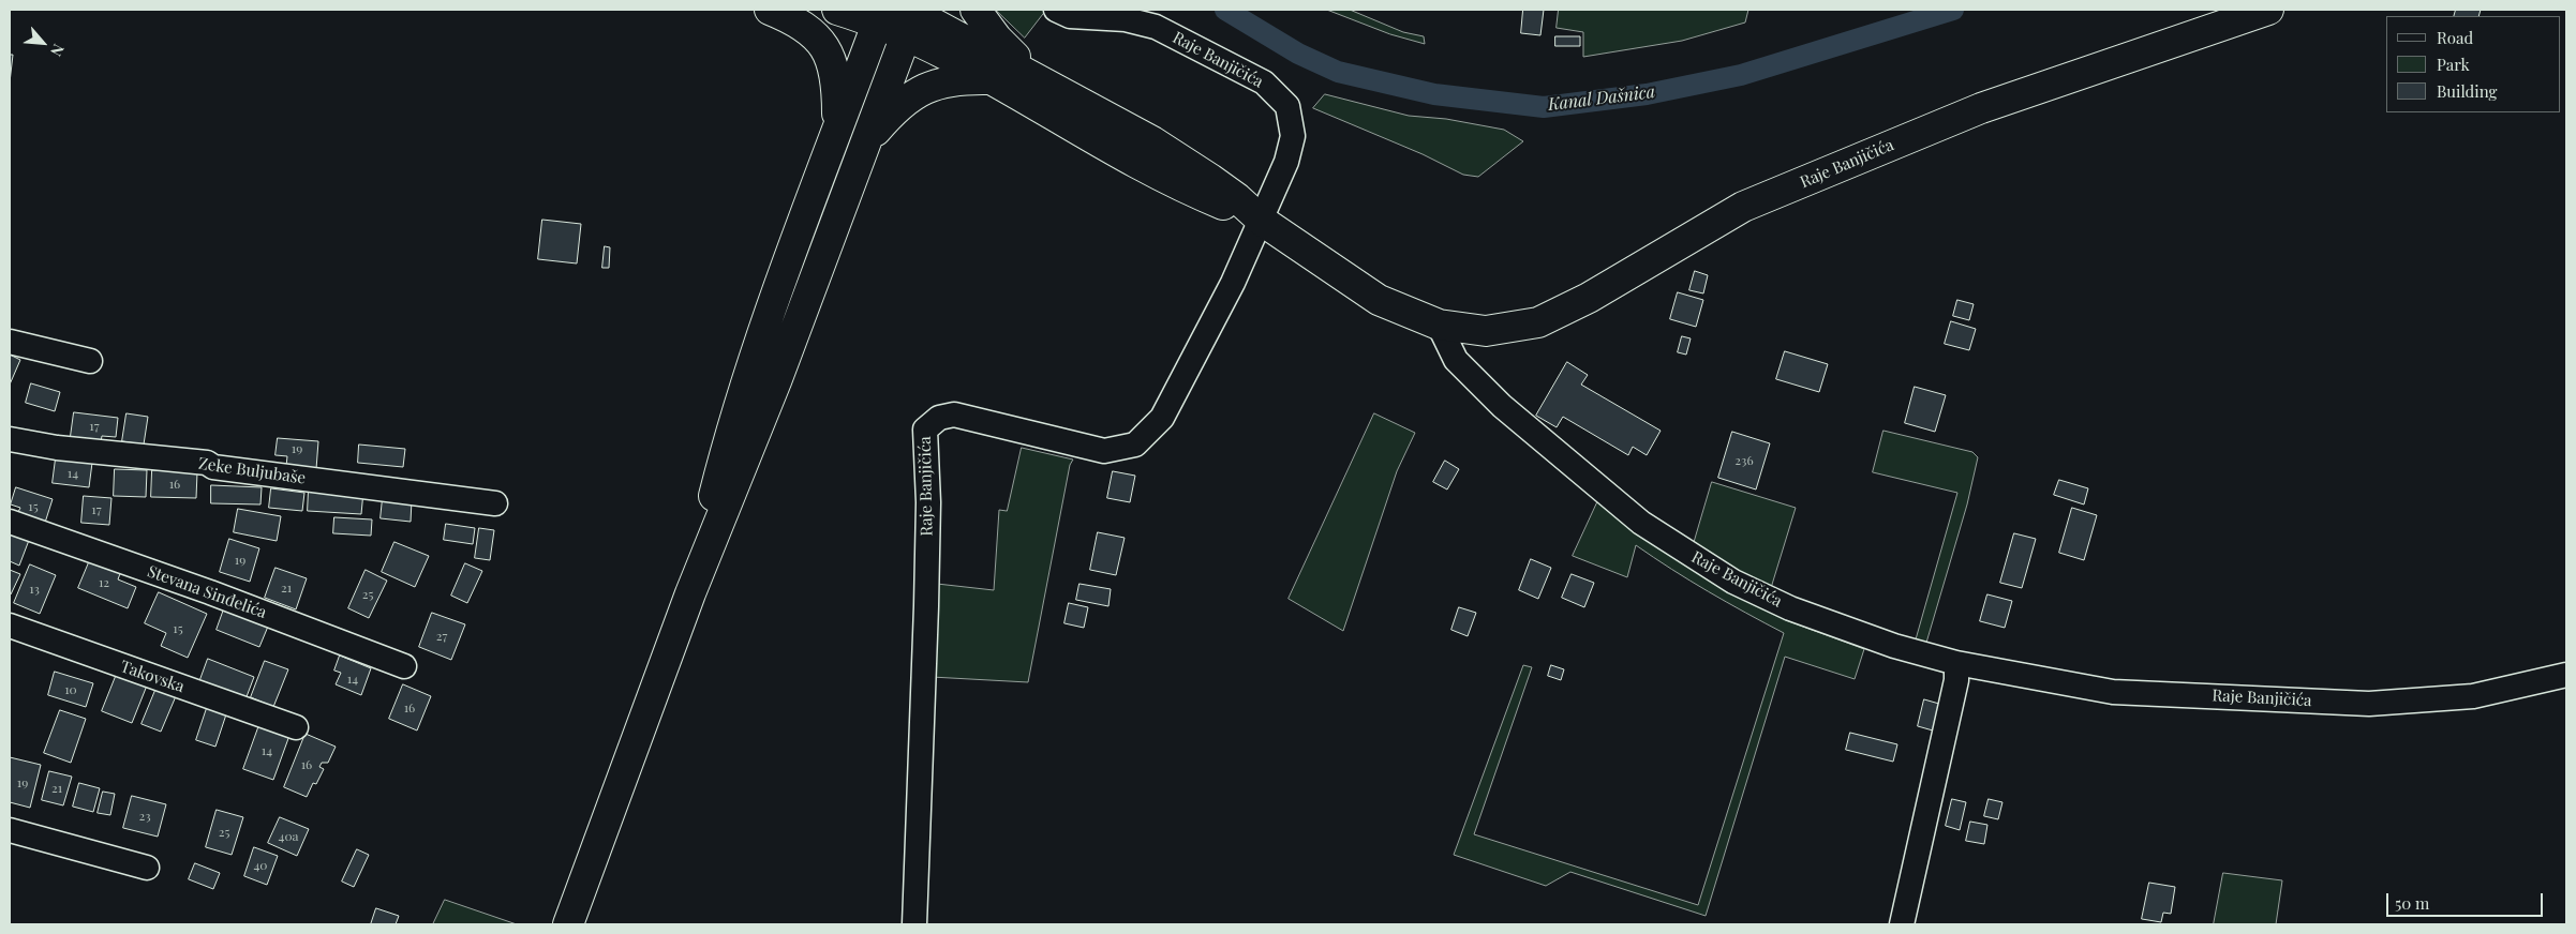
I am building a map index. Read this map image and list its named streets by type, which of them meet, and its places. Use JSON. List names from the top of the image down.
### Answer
{
  "streets": {
    "main road": ["Raje Banjičića"],
    "street": ["Zeke Buljubaše", "Stevana Sinđelića", "Takovska"]
  },
  "water": ["Kanal Dašnica"],
  "house_numbers": [
    "17",
    "19",
    "236",
    "14",
    "16",
    "15",
    "17",
    "19",
    "12",
    "21",
    "13",
    "25",
    "15",
    "27",
    "14",
    "10",
    "16",
    "14",
    "16",
    "19",
    "21",
    "23",
    "25",
    "40a",
    "40"
  ],
  "legend": ["Road", "Park", "Building"],
  "scale_bar": "50 m",
  "north": "bottom right"
}
